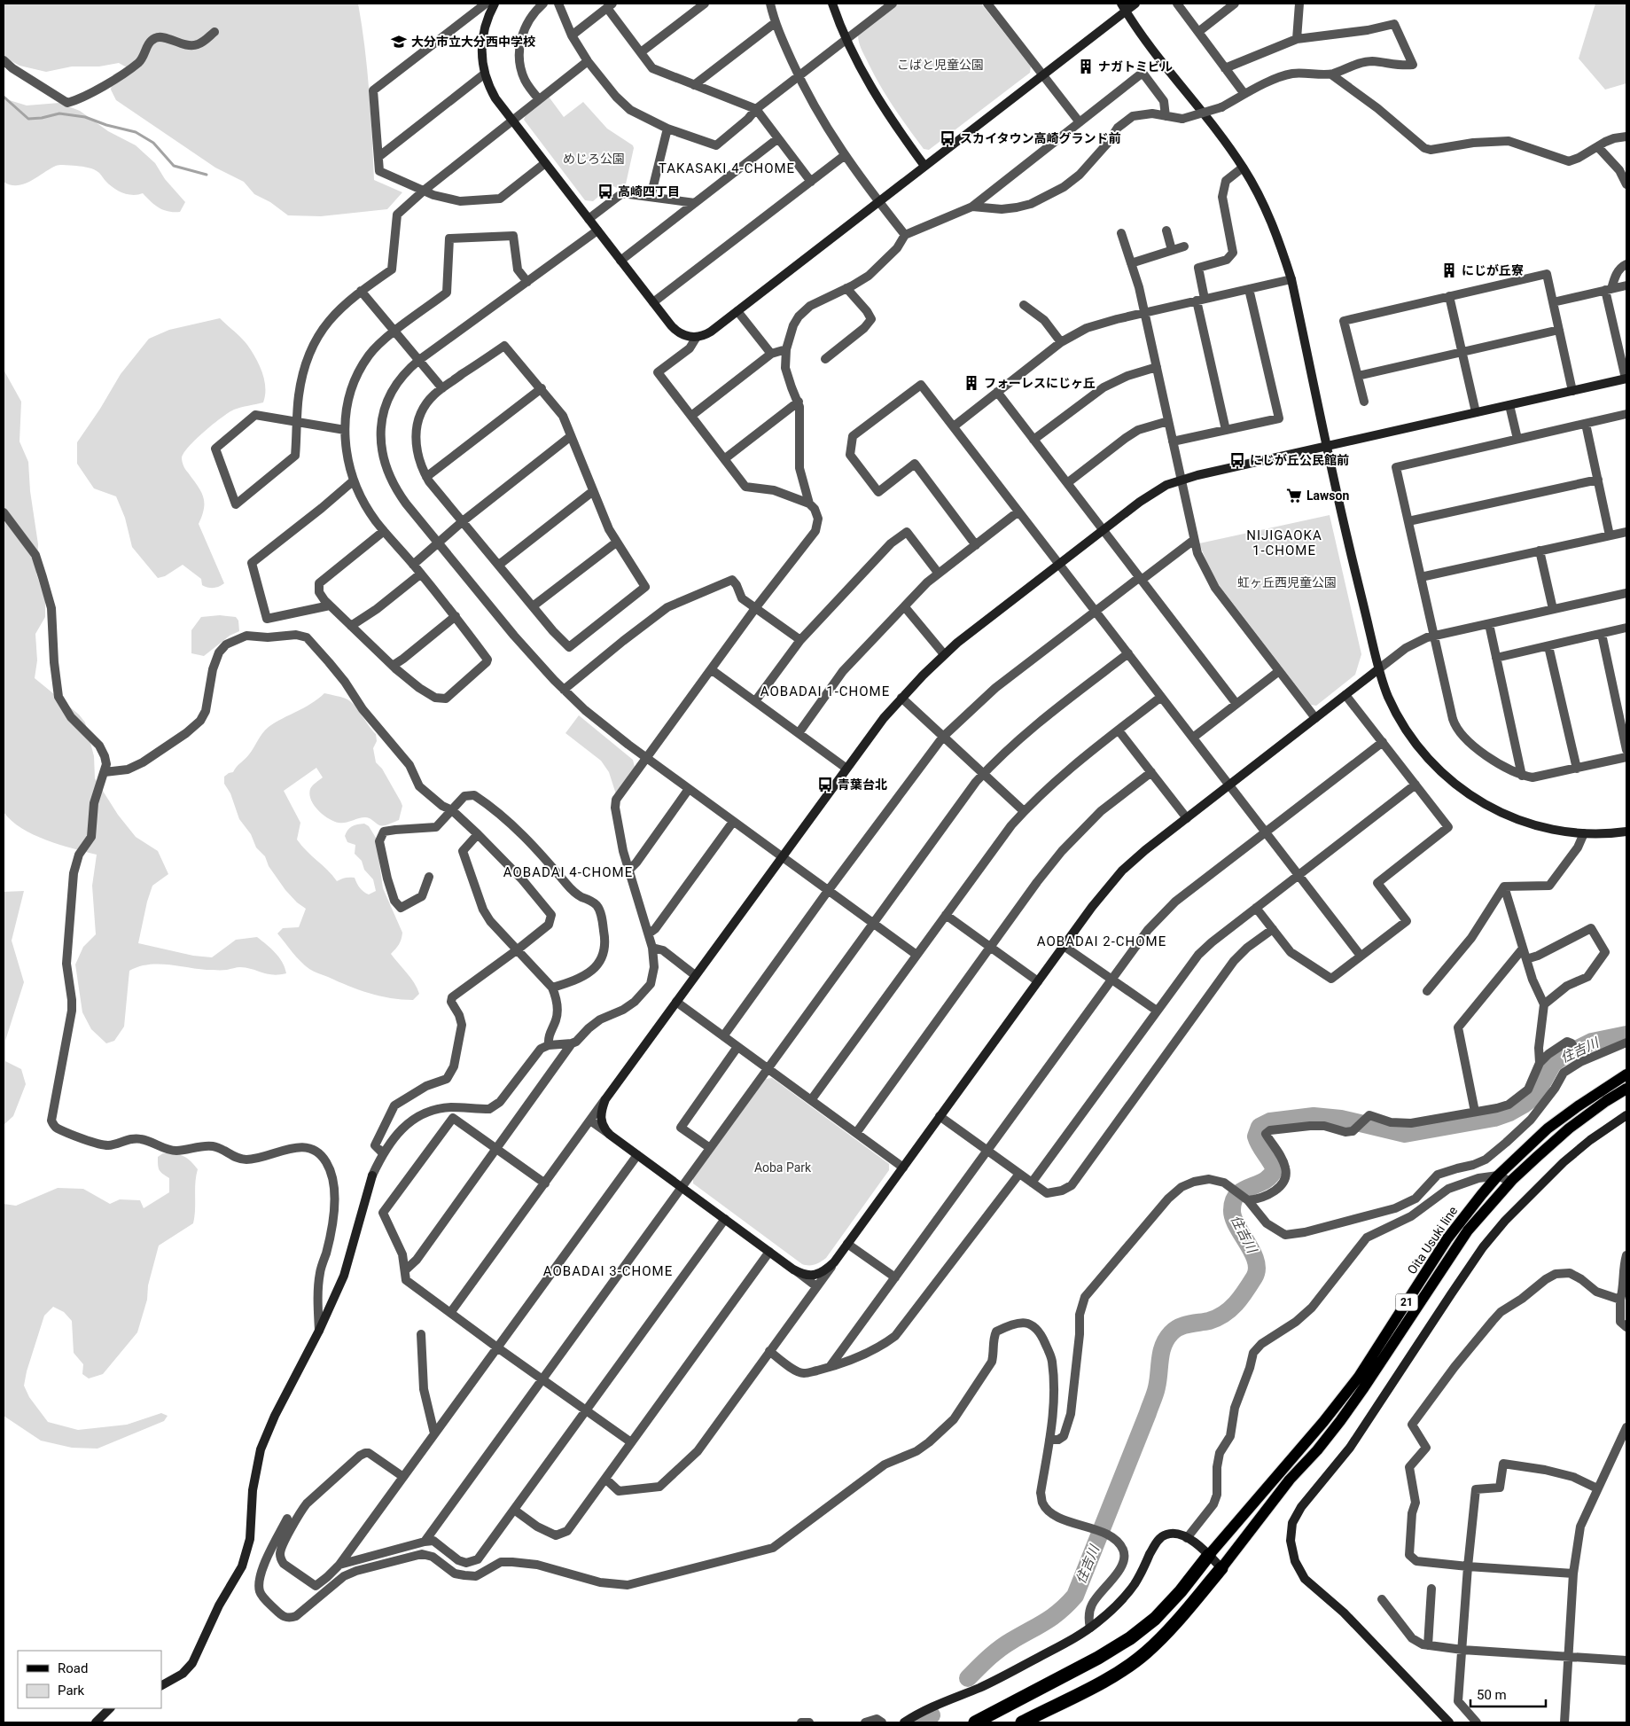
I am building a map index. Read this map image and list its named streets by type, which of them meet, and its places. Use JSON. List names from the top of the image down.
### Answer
{
  "streets": {
    "main road": ["Oita Usuki line", "21"]
  },
  "districts": [
    "TAKASAKI 4-CHOME",
    "NIJIGAOKA 1-CHOME",
    "AOBADAI 1-CHOME",
    "AOBADAI 4-CHOME",
    "AOBADAI 2-CHOME",
    "AOBADAI 3-CHOME"
  ],
  "water": ["住吉川"],
  "parks": [
    "こばと児童公園",
    "めじろ公園",
    "虹ヶ丘西児童公園",
    "Aoba Park"
  ],
  "places": {
    "school or university": ["大分市立大分西中学校"],
    "building": ["ナガトミビル", "にじが丘寮", "フォーレスにじヶ丘"],
    "bus stop": [
      "スカイタウン高崎グランド前",
      "高崎四丁目",
      "にじが丘公民館前",
      "青葉台北"
    ],
    "supermarket": ["Lawson"]
  },
  "legend": ["Road", "Park"],
  "scale_bar": "50 m"
}
